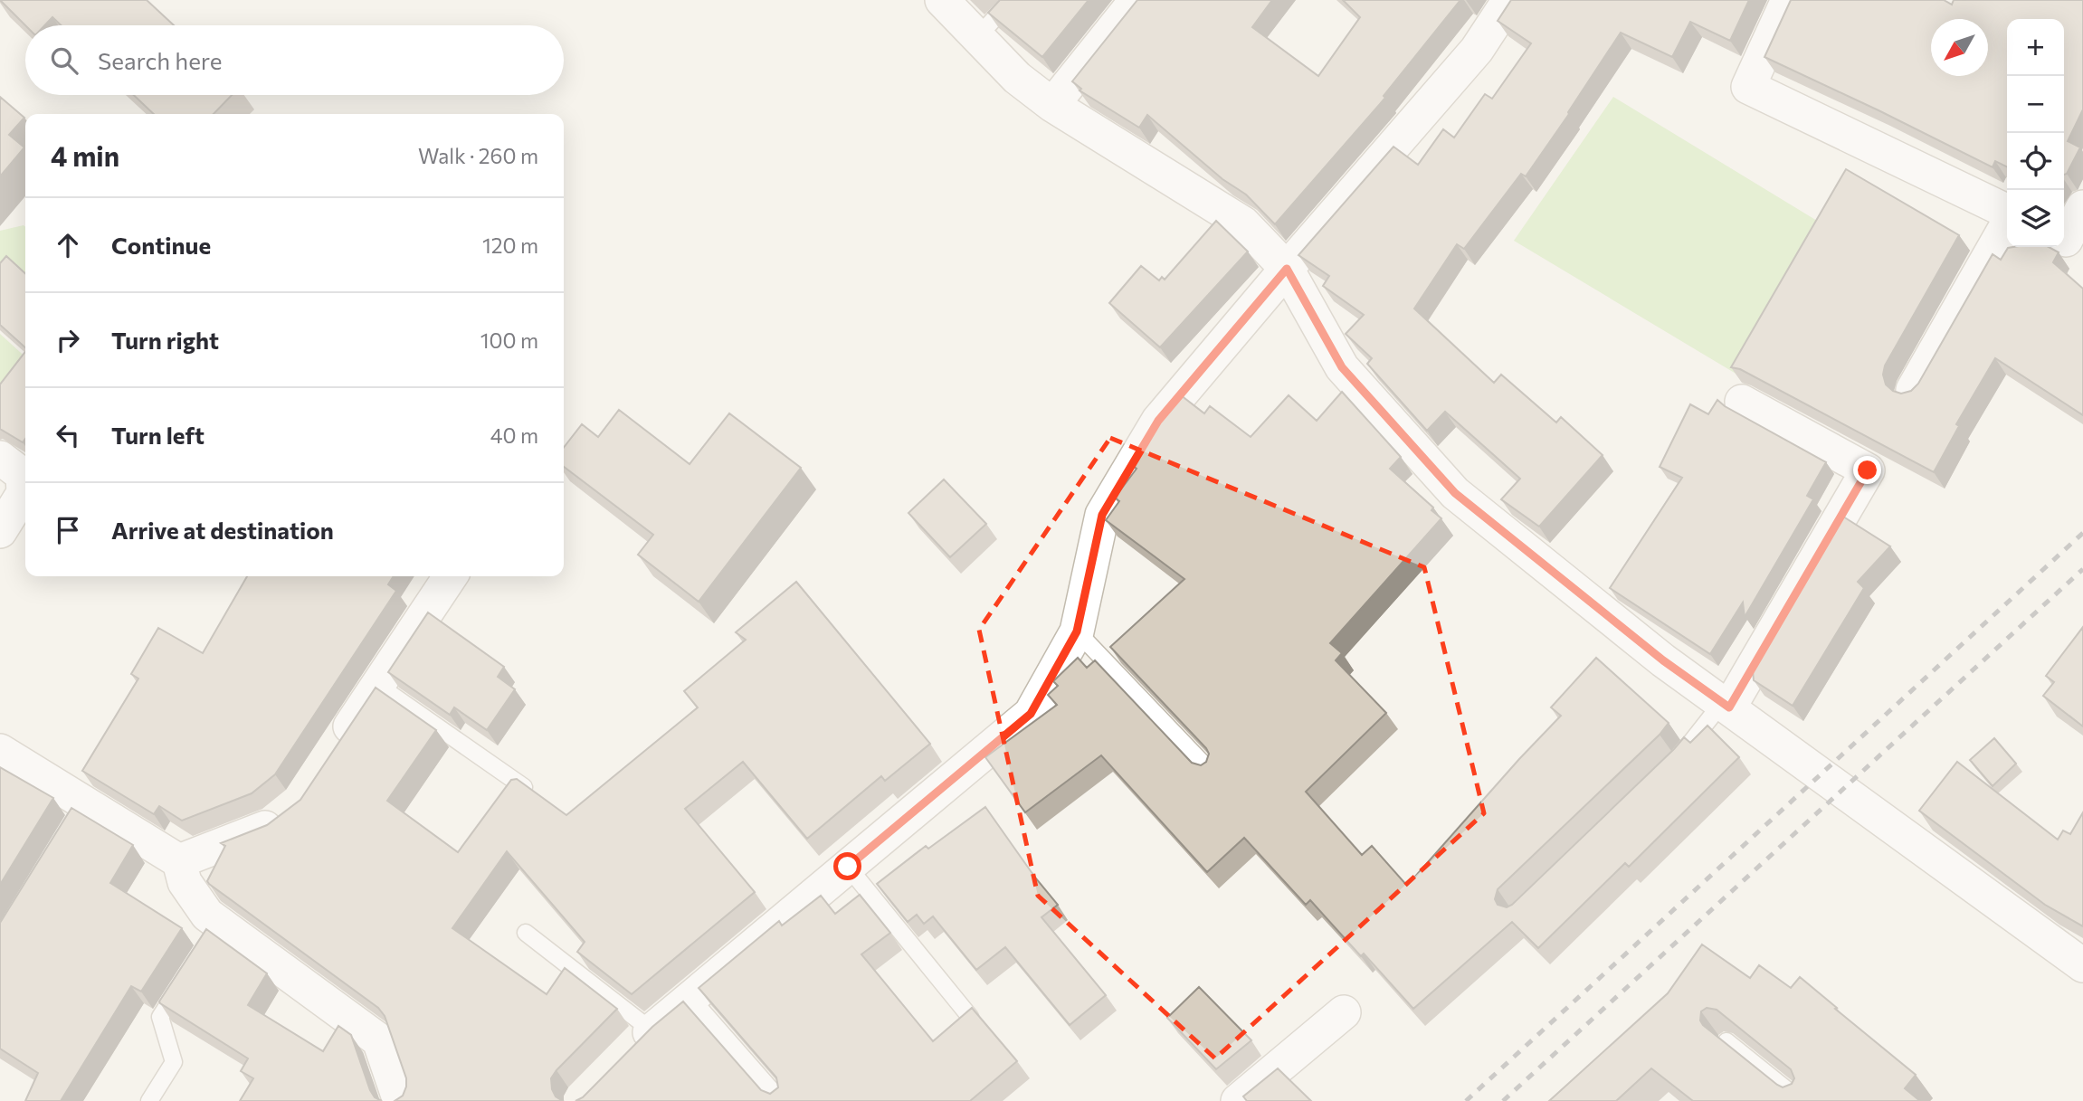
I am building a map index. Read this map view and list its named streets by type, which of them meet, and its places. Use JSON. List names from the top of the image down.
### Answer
{
  "north": "bottom left",
  "page": {
    "map_buttons": ["+", "−"],
    "search": "Search here",
    "heading": ["4 min", "Walk · 260 m"],
    "list": [
      ["Continue", "120 m"],
      ["Turn right", "100 m"],
      ["Turn left", "40 m"],
      "Arrive at destination"
    ]
  }
}
